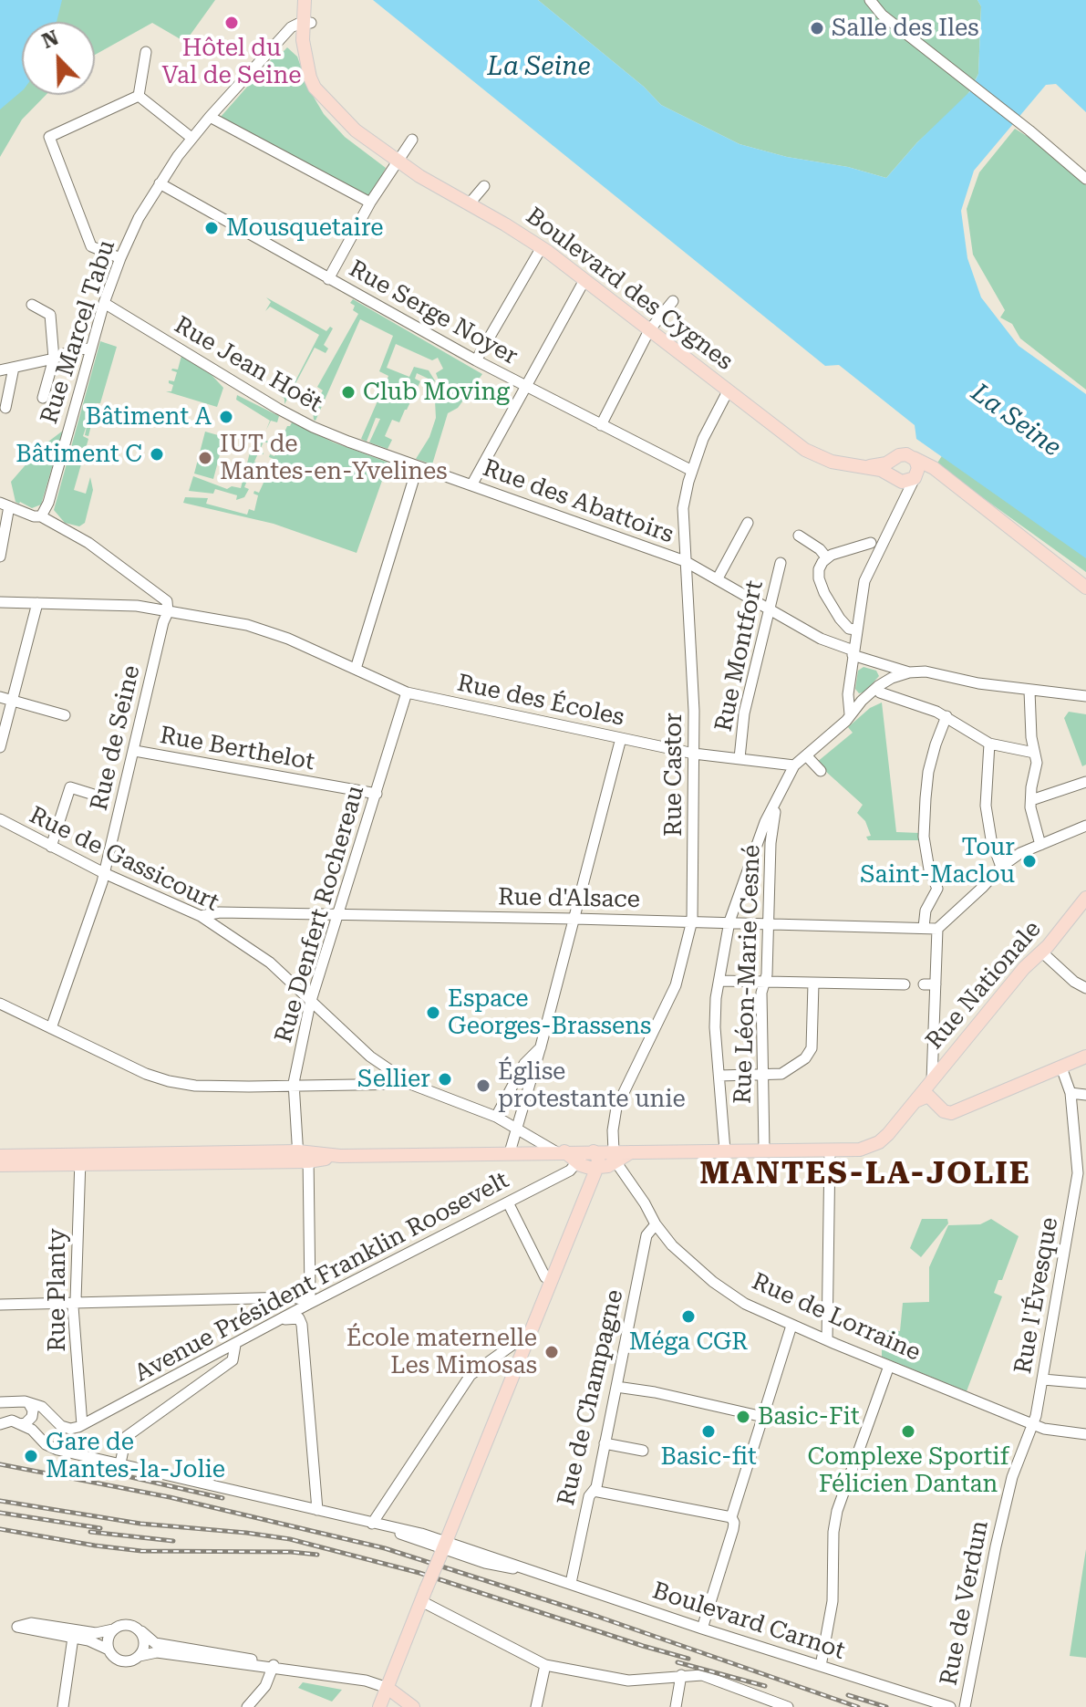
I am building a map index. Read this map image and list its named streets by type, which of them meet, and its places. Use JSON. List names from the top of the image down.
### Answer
{
  "streets": {
    "main road": ["Boulevard des Cygnes", "Rue Nationale"],
    "street": [
      "Rue Serge Noyer",
      "Rue Marcel Tabu",
      "Rue Jean Hoët",
      "Rue des Abattoirs",
      "Rue Montfort",
      "Rue des Écoles",
      "Rue de Seine",
      "Rue Berthelot",
      "Rue Castor",
      "Rue de Gassicourt",
      "Rue d'Alsace",
      "Rue Denfert Rochereau",
      "Rue Léon-Marie Cesné",
      "Avenue Président Franklin Roosevelt",
      "Rue Planty",
      "Rue l'Évesque",
      "Rue de Lorraine",
      "Rue de Champagne",
      "Rue de Verdun",
      "Boulevard Carnot"
    ]
  },
  "crossings": [
    ["Boulevard des Cygnes", "Rue Marcel Tabu"],
    ["Boulevard des Cygnes", "Rue Castor"],
    ["Rue Serge Noyer", "Rue Marcel Tabu"],
    ["Rue Serge Noyer", "Rue Castor"],
    ["Rue Marcel Tabu", "Rue Jean Hoët"],
    ["Rue Jean Hoët", "Rue des Abattoirs"],
    ["Rue des Abattoirs", "Rue Montfort"],
    ["Rue des Abattoirs", "Rue Castor"],
    ["Rue Montfort", "Rue des Écoles"],
    ["Rue des Écoles", "Rue de Seine"],
    ["Rue des Écoles", "Rue Castor"],
    ["Rue des Écoles", "Rue Denfert Rochereau"],
    ["Rue de Seine", "Rue Berthelot"],
    ["Rue de Seine", "Rue de Gassicourt"],
    ["Rue Berthelot", "Rue Denfert Rochereau"],
    ["Rue Castor", "Rue d'Alsace"],
    ["Rue Castor", "Rue Nationale"],
    ["Rue Castor", "Avenue Président Franklin Roosevelt"],
    ["Rue Castor", "Rue de Lorraine"],
    ["Rue de Gassicourt", "Rue d'Alsace"],
    ["Rue de Gassicourt", "Rue Denfert Rochereau"],
    ["Rue d'Alsace", "Rue Denfert Rochereau"],
    ["Rue d'Alsace", "Rue Léon-Marie Cesné"],
    ["Rue Denfert Rochereau", "Avenue Président Franklin Roosevelt"],
    ["Rue Léon-Marie Cesné", "Rue Nationale"],
    ["Rue Nationale", "Avenue Président Franklin Roosevelt"],
    ["Rue Nationale", "Rue de Lorraine"],
    ["Avenue Président Franklin Roosevelt", "Rue Planty"],
    ["Avenue Président Franklin Roosevelt", "Rue de Lorraine"],
    ["Avenue Président Franklin Roosevelt", "Boulevard Carnot"],
    ["Rue l'Évesque", "Rue de Lorraine"],
    ["Rue l'Évesque", "Rue de Verdun"],
    ["Rue de Lorraine", "Rue de Champagne"],
    ["Rue de Lorraine", "Rue de Verdun"],
    ["Rue de Champagne", "Boulevard Carnot"]
  ],
  "districts": ["MANTES-LA-JOLIE"],
  "water": ["La Seine"],
  "places": [
    "Hôtel du Val de Seine",
    "Salle des Iles",
    "Mousquetaire",
    "Club Moving",
    "Bâtiment A",
    "Bâtiment C",
    "IUT de Mantes-en-Yvelines",
    "Tour Saint-Maclou",
    "Espace Georges-Brassens",
    "Sellier",
    "Église protestante unie",
    "Méga CGR",
    "École maternelle Les Mimosas",
    "Basic-Fit",
    "Basic-fit",
    "Complexe Sportif Félicien Dantan",
    "Gare de Mantes-la-Jolie"
  ],
  "north": "top left"
}
